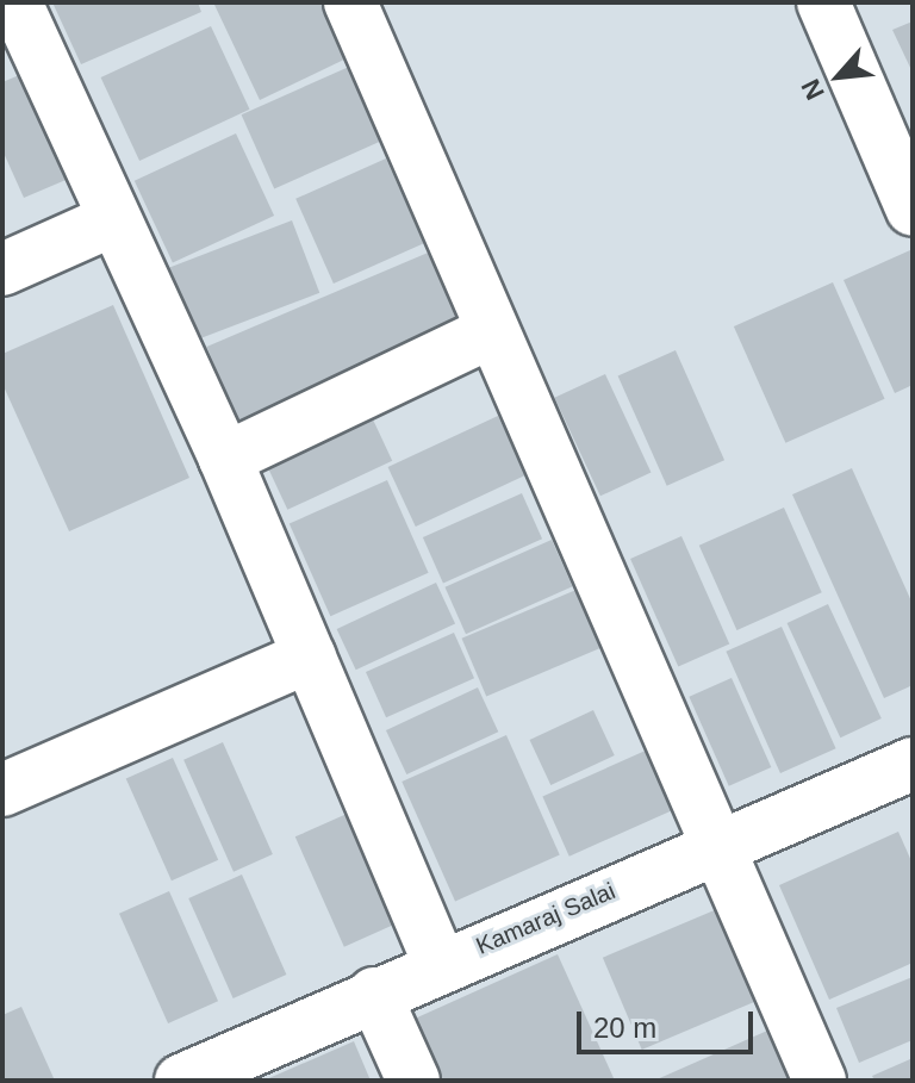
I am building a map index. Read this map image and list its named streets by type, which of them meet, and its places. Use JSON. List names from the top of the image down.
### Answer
{
  "streets": {
    "street": ["Kamaraj Salai"]
  },
  "scale_bar": "20 m",
  "north": "bottom left"
}
